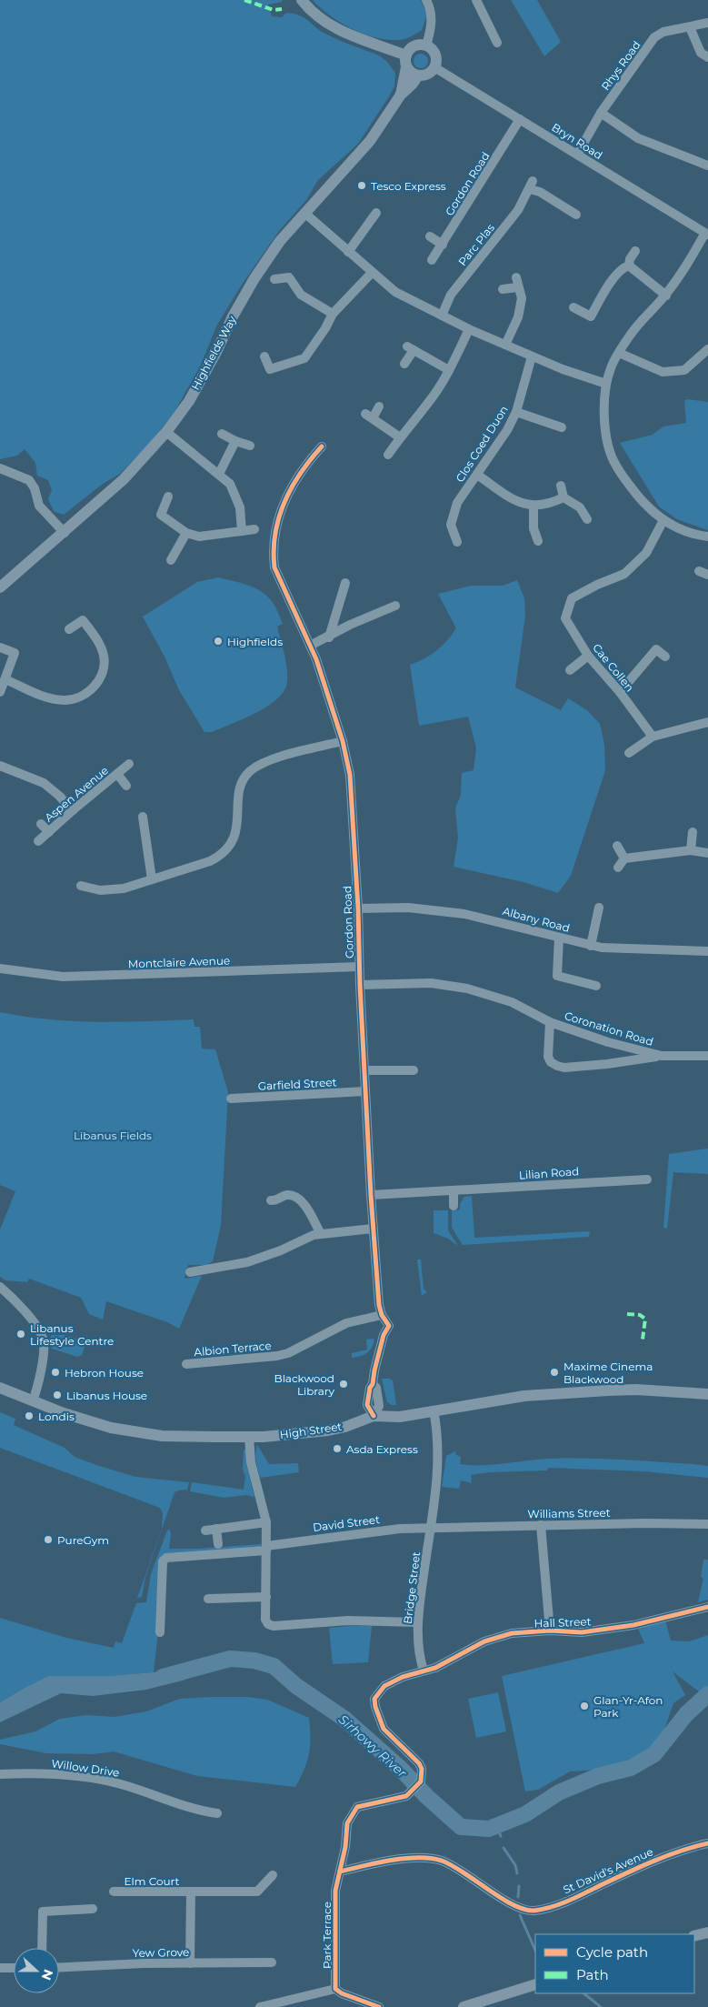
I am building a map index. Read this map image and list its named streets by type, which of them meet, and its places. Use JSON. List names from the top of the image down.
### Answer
{
  "streets": {
    "main road": ["Highfields Way", "High Street"],
    "street": [
      "Rhys Road",
      "Bryn Road",
      "Gordon Road",
      "Parc Plas",
      "Clos Coed Duon",
      "Cae Collen",
      "Aspen Avenue",
      "Albany Road",
      "Montclaire Avenue",
      "Coronation Road",
      "Garfield Street",
      "Lilian Road",
      "Albion Terrace",
      "Williams Street",
      "David Street",
      "Bridge Street",
      "Hall Street",
      "Willow Drive",
      "St David's Avenue",
      "Elm Court",
      "Park Terrace",
      "Yew Grove"
    ]
  },
  "crossings": [
    ["Rhys Road", "Bryn Road"],
    ["Bryn Road", "Gordon Road"],
    ["Gordon Road", "Albany Road"],
    ["Gordon Road", "Montclaire Avenue"],
    ["Gordon Road", "Coronation Road"],
    ["Gordon Road", "Garfield Street"],
    ["Gordon Road", "Lilian Road"],
    ["Gordon Road", "Albion Terrace"],
    ["Gordon Road", "High Street"],
    ["High Street", "Bridge Street"],
    ["Williams Street", "David Street"],
    ["Williams Street", "Bridge Street"],
    ["David Street", "Bridge Street"],
    ["Bridge Street", "Hall Street"],
    ["Bridge Street", "Park Terrace"],
    ["Hall Street", "Park Terrace"],
    ["St David's Avenue", "Park Terrace"],
    ["Elm Court", "Yew Grove"]
  ],
  "water": ["Sirhowy River"],
  "parks": ["Libanus Fields"],
  "places": [
    "Tesco Express",
    "Highfields",
    "Libanus Lifestyle Centre",
    "Hebron House",
    "Maxime Cinema Blackwood",
    "Blackwood Library",
    "Libanus House",
    "Londis",
    "Asda Express",
    "PureGym",
    "Glan-Yr-Afon Park"
  ],
  "legend": ["Cycle path", "Path"],
  "north": "right"
}
